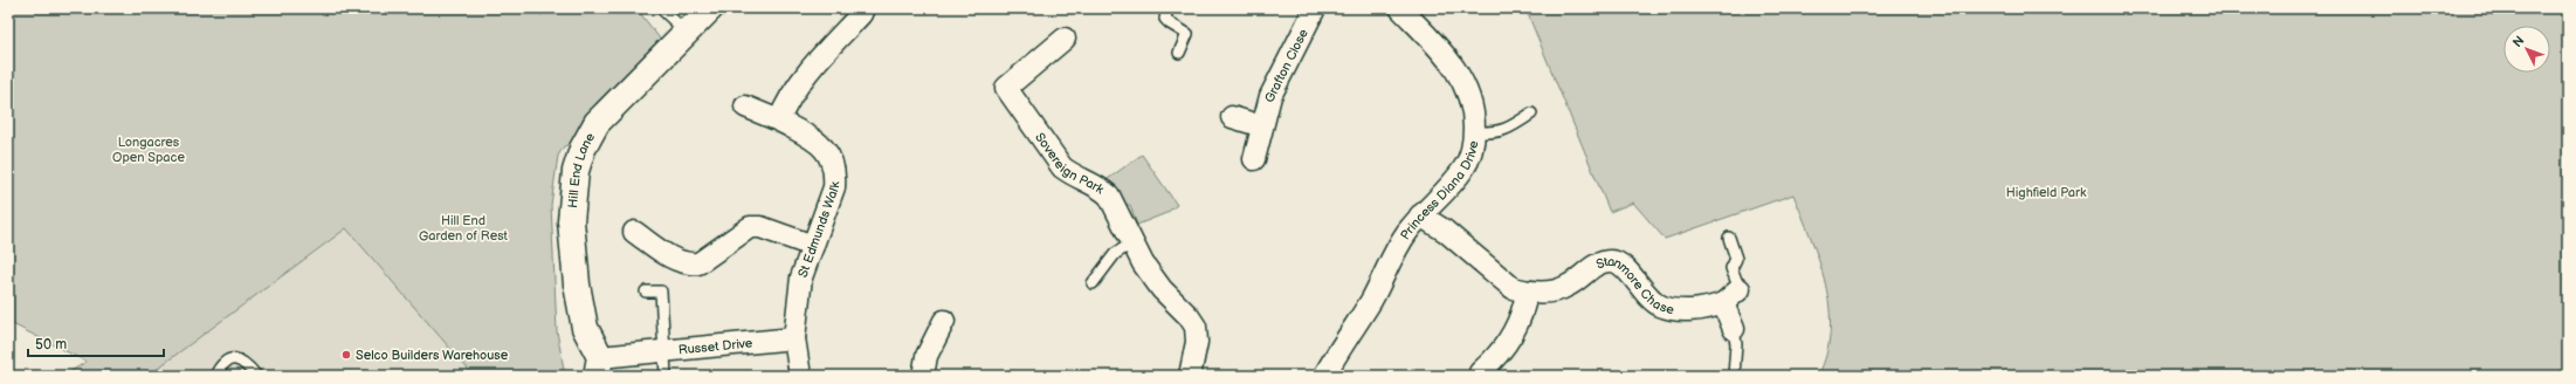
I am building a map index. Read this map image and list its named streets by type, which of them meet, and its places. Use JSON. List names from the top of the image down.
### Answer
{
  "streets": {
    "street": [
      "Grafton Close",
      "Sovereign Park",
      "Hill End Lane",
      "Princess Diana Drive",
      "St Edmunds Walk",
      "Stanmore Chase",
      "Russet Drive"
    ]
  },
  "crossings": [
    ["Hill End Lane", "Russet Drive"],
    ["Princess Diana Drive", "Stanmore Chase"],
    ["St Edmunds Walk", "Russet Drive"]
  ],
  "parks": ["Longacres Open Space", "Highfield Park", "Hill End Garden of Rest"],
  "places": ["Selco Builders Warehouse"],
  "scale_bar": "50 m",
  "north": "top left"
}
